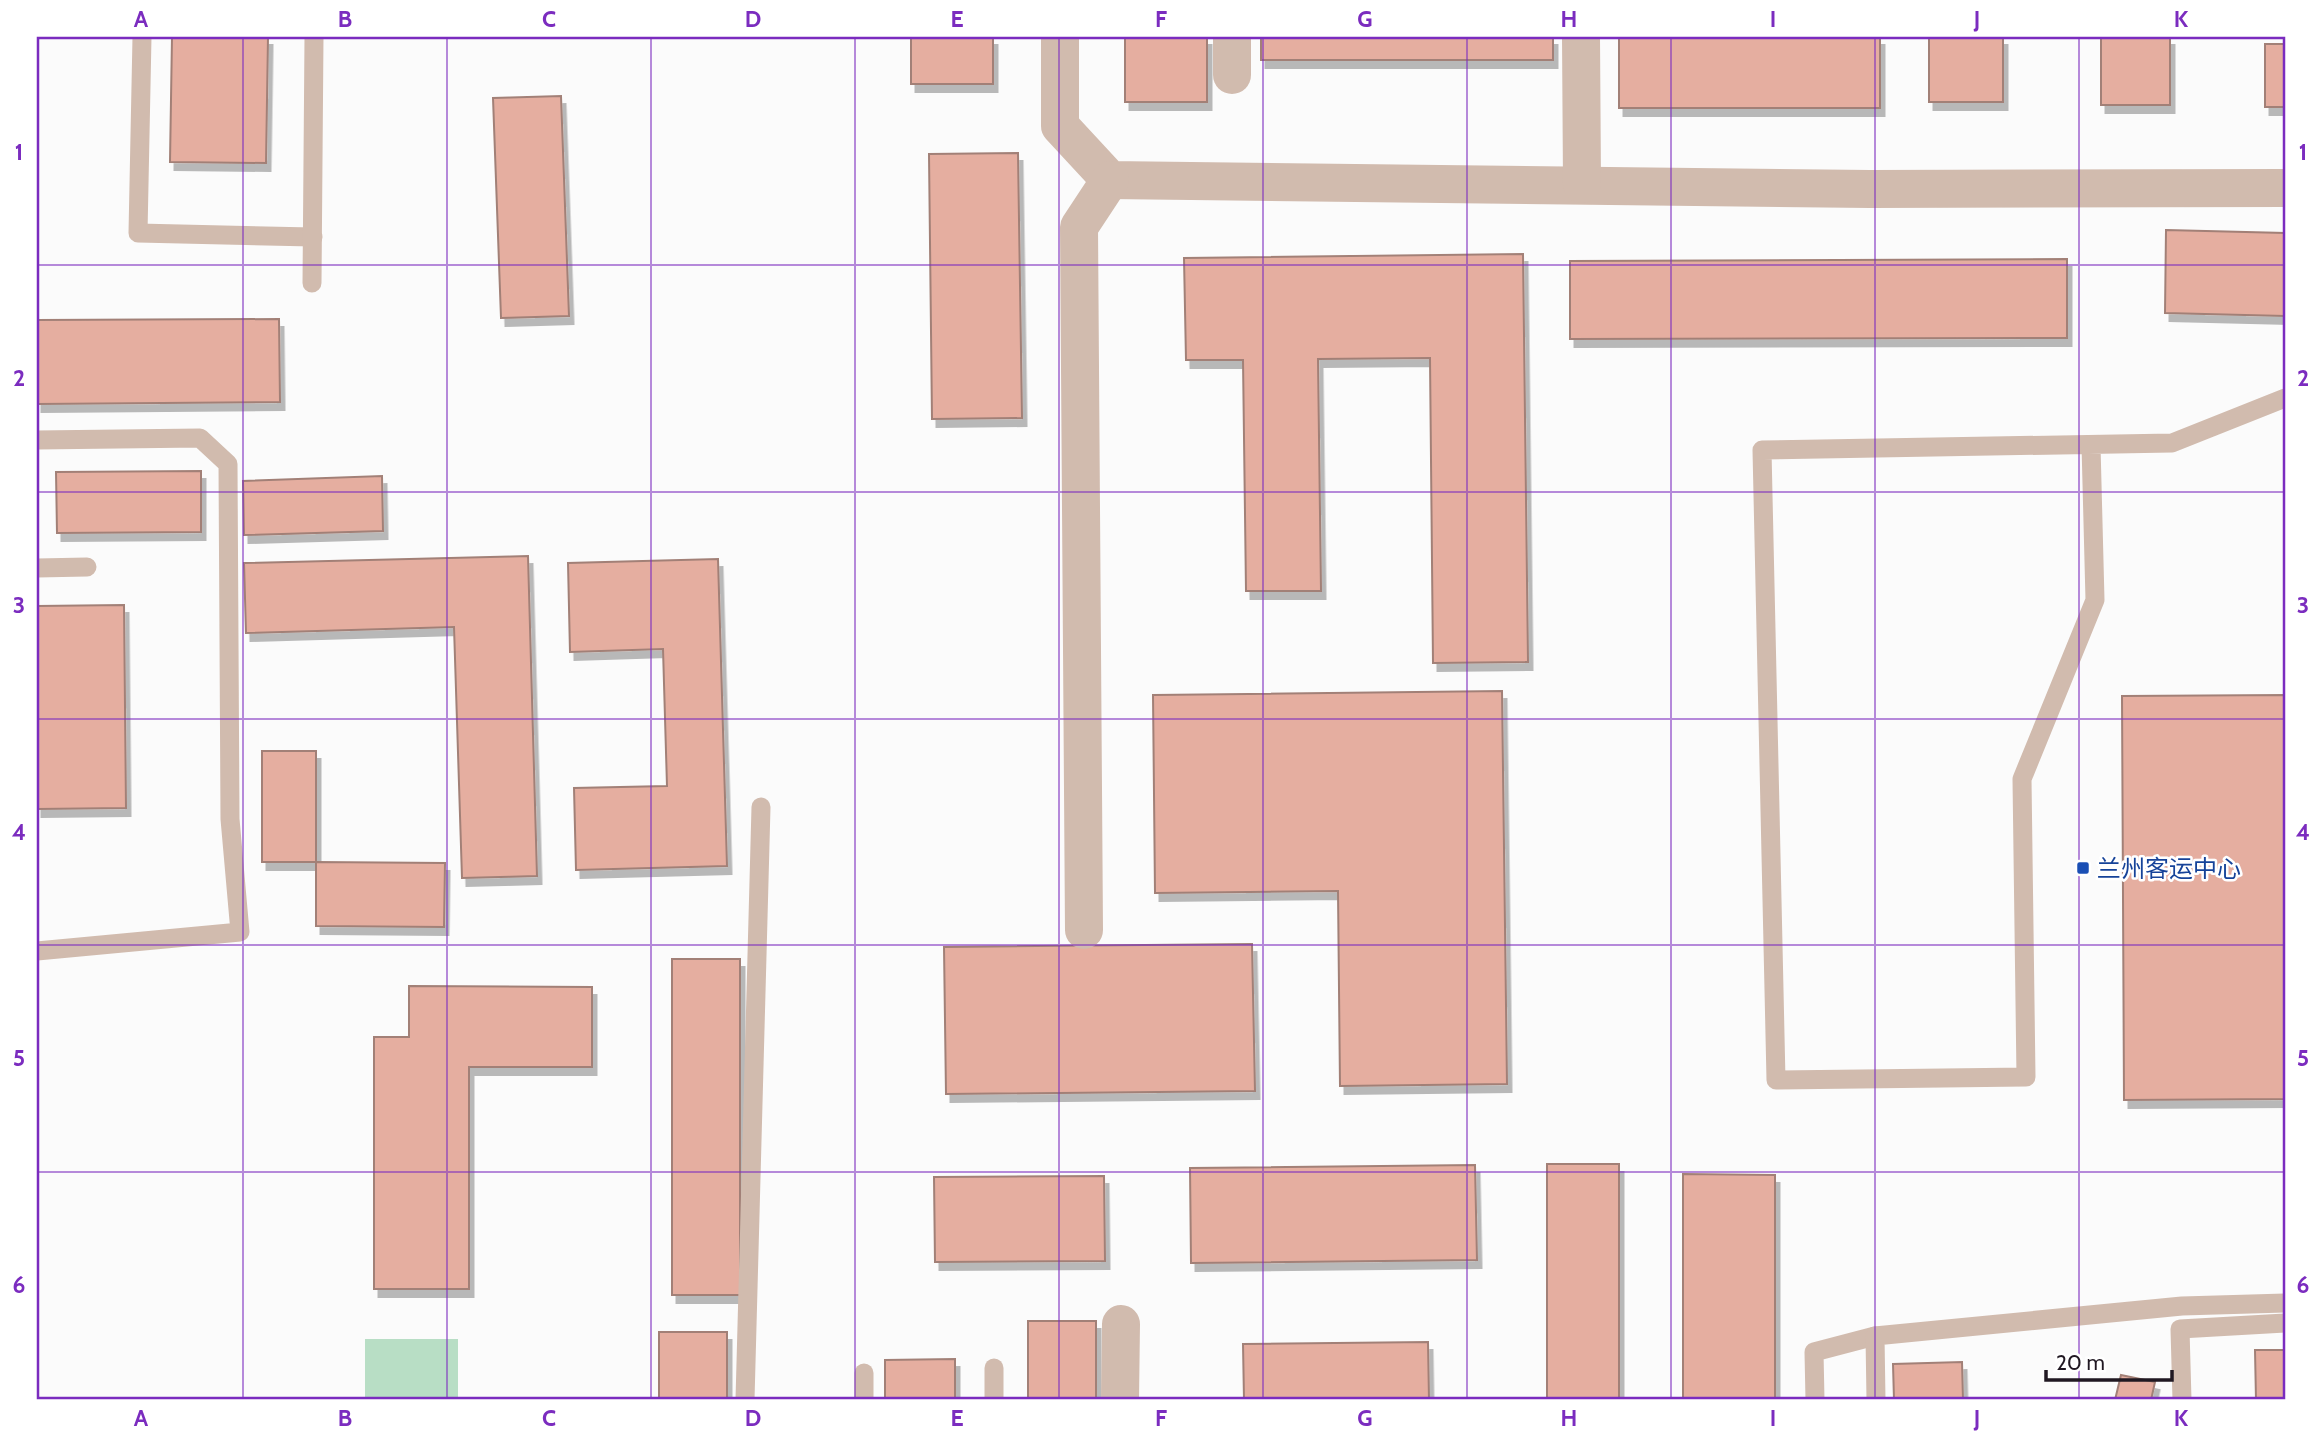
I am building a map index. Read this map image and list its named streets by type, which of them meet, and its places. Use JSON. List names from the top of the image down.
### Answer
{
  "places": {
    "transit": ["兰州客运中心"]
  },
  "scale_bar": "20 m",
  "grid": {
    "columns": [
      "A",
      "B",
      "C",
      "D",
      "E",
      "F",
      "G",
      "H",
      "I",
      "J",
      "K"
    ],
    "rows": [
      "1",
      "2",
      "3",
      "4",
      "5",
      "6"
    ]
  }
}
